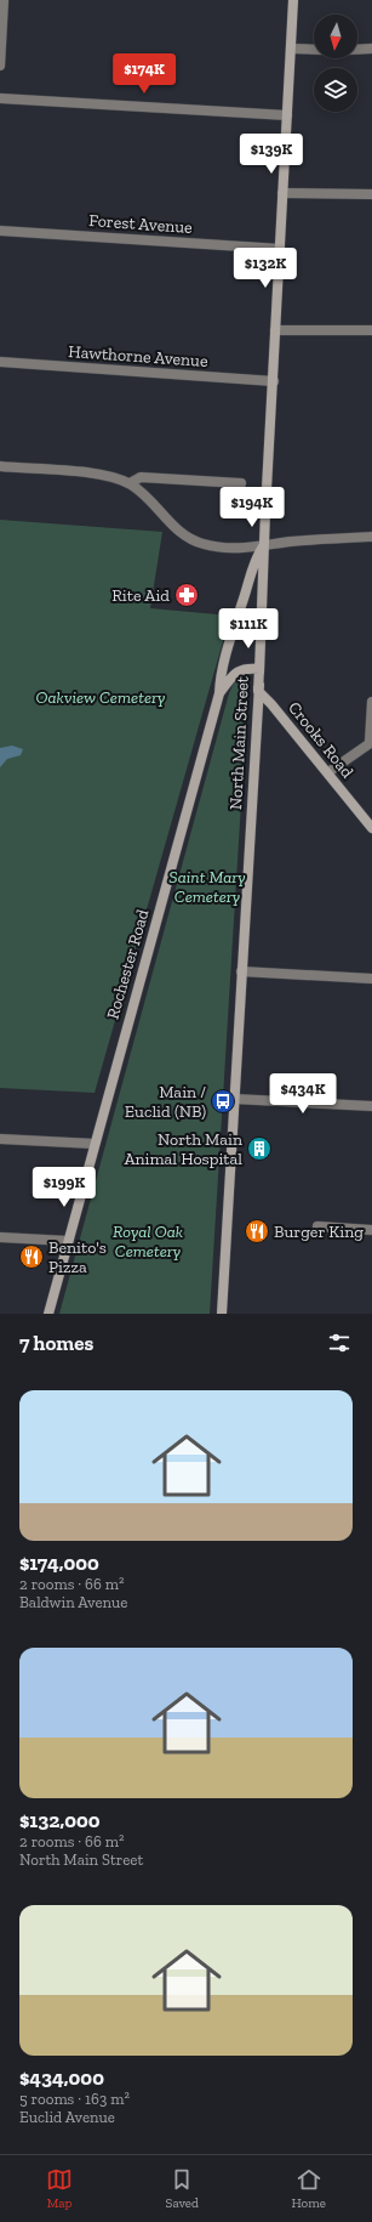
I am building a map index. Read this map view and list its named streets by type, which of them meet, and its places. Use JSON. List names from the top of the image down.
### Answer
{
  "streets": {
    "main road": ["Crooks Road", "North Main Street", "Rochester Road"],
    "street": ["Forest Avenue", "Hawthorne Avenue"]
  },
  "crossings": [
    ["Forest Avenue", "North Main Street"],
    ["Hawthorne Avenue", "North Main Street"],
    ["Crooks Road", "North Main Street"],
    ["North Main Street", "Rochester Road"]
  ],
  "parks": ["Oakview Cemetery", "Saint Mary Cemetery", "Royal Oak Cemetery"],
  "places": {
    "pharmacy": ["Rite Aid"],
    "bus stop": ["Main / Euclid (NB)"],
    "building": ["North Main Animal Hospital"],
    "restaurant": ["Burger King", "Benito's Pizza"]
  },
  "north": "bottom",
  "page": {
    "price": [
      "$174K",
      "$139K",
      "$132K",
      "$194K",
      "$111K",
      "$434K",
      "$199K"
    ],
    "heading": "7 homes",
    "list": [
      {
        "name": "$174,000",
        "note": "2 rooms · 66 m² · Baldwin Avenue"
      },
      {
        "name": "$132,000",
        "note": "2 rooms · 66 m² · North Main Street"
      },
      {
        "name": "$434,000",
        "note": "5 rooms · 163 m² · Euclid Avenue"
      }
    ],
    "tabs": ["Map", "Saved", "Home"]
  }
}
